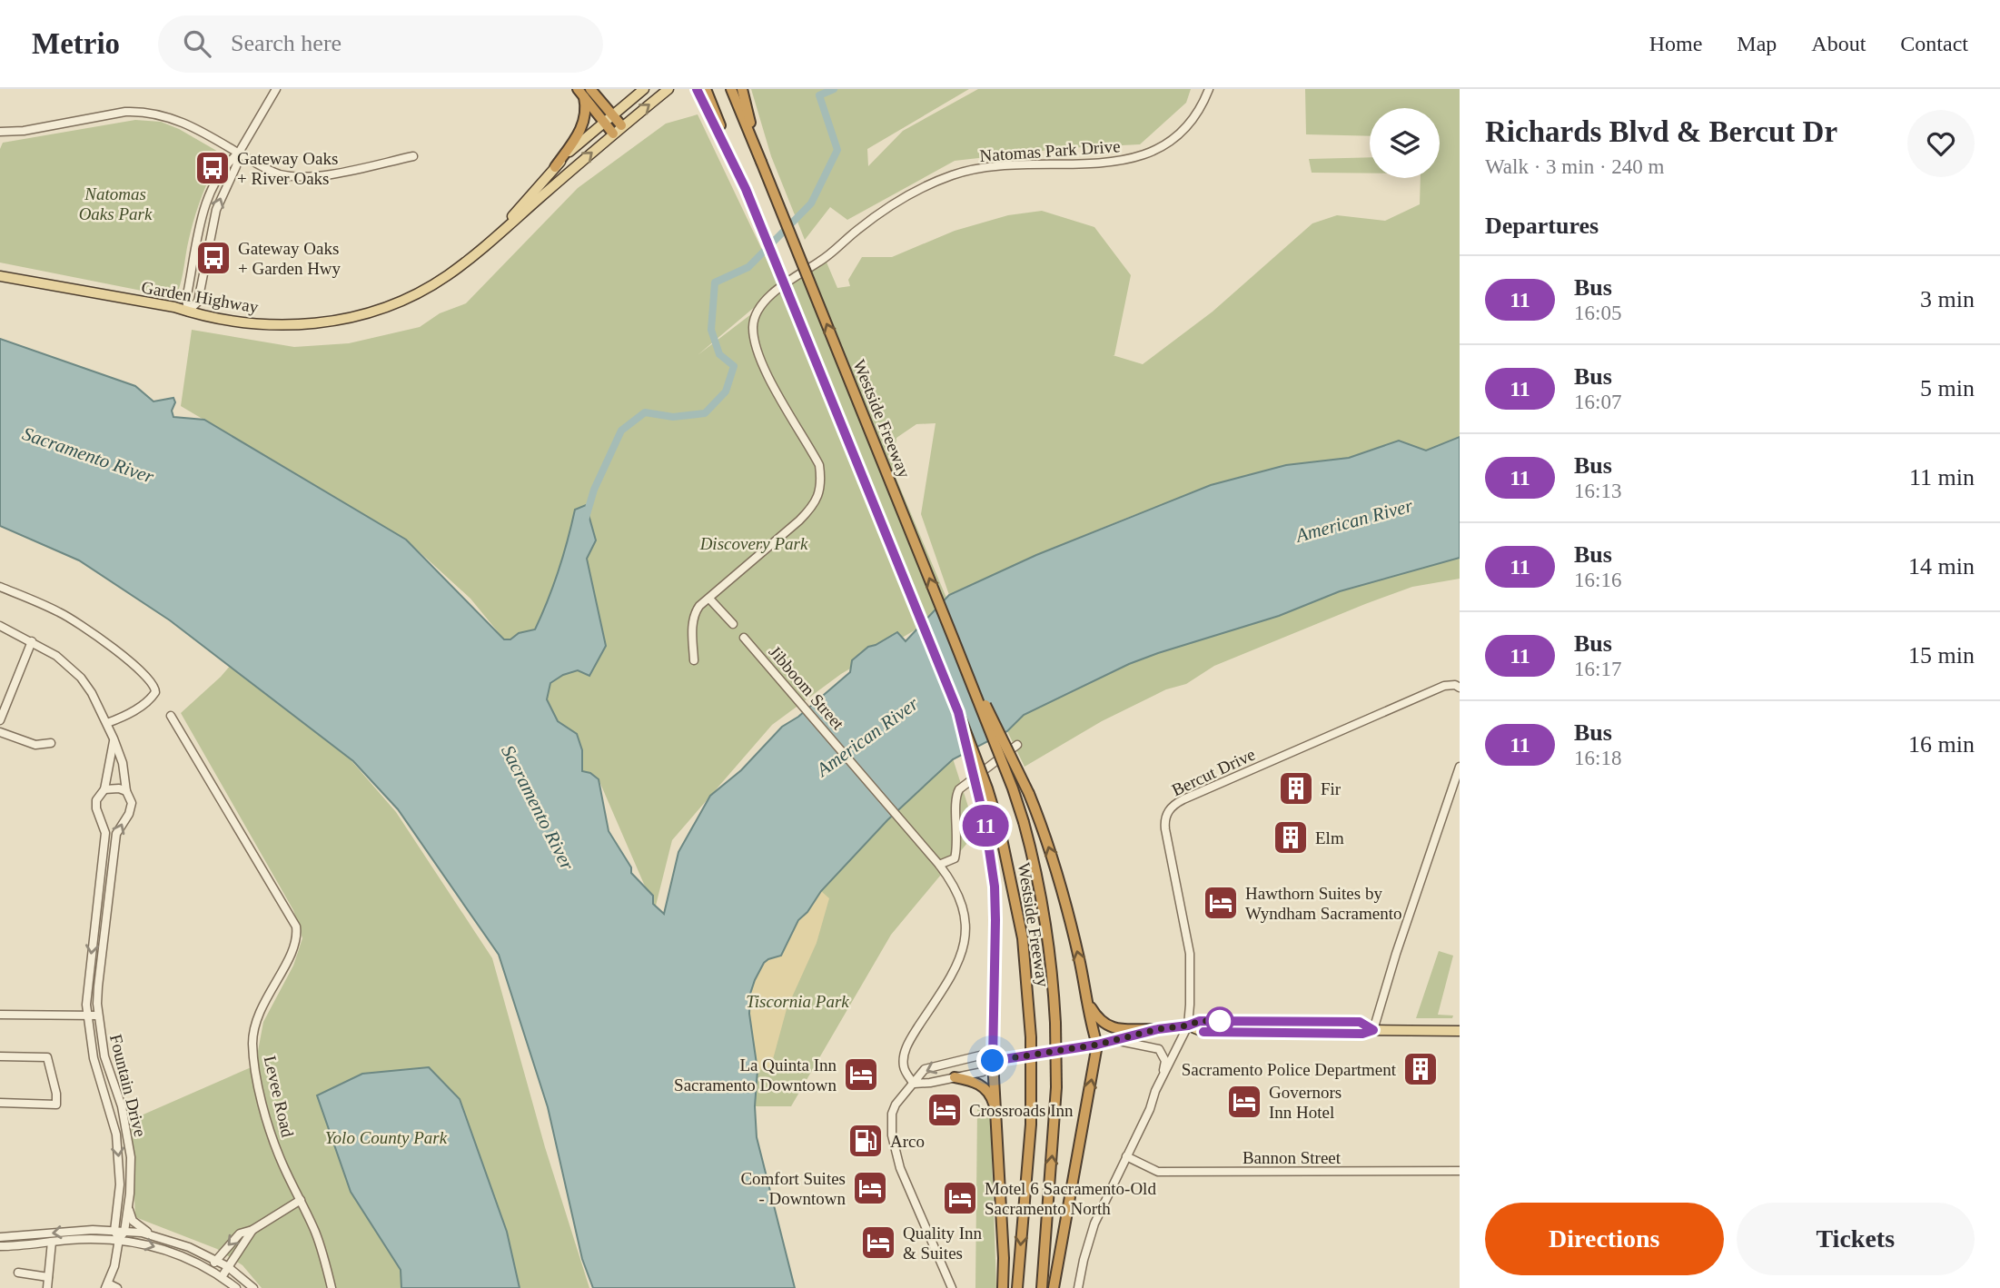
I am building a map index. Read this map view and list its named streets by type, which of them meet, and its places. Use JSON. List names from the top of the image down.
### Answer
{
  "streets": {
    "highway": ["Westside Freeway"],
    "main road": ["Garden Highway"],
    "street": [
      "Natomas Park Drive",
      "Jibboom Street",
      "Bercut Drive",
      "Fountain Drive",
      "Levee Road",
      "Bannon Street"
    ]
  },
  "crossings": [
    ["Bercut Drive", "Bannon Street"]
  ],
  "water": ["Sacramento River", "American River"],
  "parks": [
    "Natomas Oaks Park",
    "Discovery Park",
    "Tiscornia Park",
    "Yolo County Park"
  ],
  "places": {
    "bus stop": ["Gateway Oaks + River Oaks", "Gateway Oaks + Garden Hwy"],
    "building": ["Fir", "Elm", "Sacramento Police Department"],
    "hotel": [
      "Hawthorn Suites by Wyndham Sacramento",
      "La Quinta Inn Sacramento Downtown",
      "Governors Inn Hotel",
      "Crossroads Inn",
      "Comfort Suites - Downtown",
      "Motel 6 Sacramento-Old Sacramento North",
      "Quality Inn & Suites"
    ],
    "fuel station": ["Arco"]
  },
  "lines": ["bus line 11"],
  "page": {
    "header": "Metrio",
    "search": "Search here",
    "nav": [
      "Home",
      "Map",
      "About",
      "Contact"
    ],
    "on_map": "11",
    "heading": [
      ["Richards Blvd & Bercut Dr", "Walk · 3 min · 240 m"],
      "Departures"
    ],
    "list": [
      {
        "mark": "11",
        "name": "Bus",
        "note": "16:05",
        "value": "3 min"
      },
      {
        "mark": "11",
        "name": "Bus",
        "note": "16:07",
        "value": "5 min"
      },
      {
        "mark": "11",
        "name": "Bus",
        "note": "16:13",
        "value": "11 min"
      },
      {
        "mark": "11",
        "name": "Bus",
        "note": "16:16",
        "value": "14 min"
      },
      {
        "mark": "11",
        "name": "Bus",
        "note": "16:17",
        "value": "15 min"
      },
      {
        "mark": "11",
        "name": "Bus",
        "note": "16:18",
        "value": "16 min"
      }
    ],
    "buttons": ["Directions", "Tickets"]
  }
}
